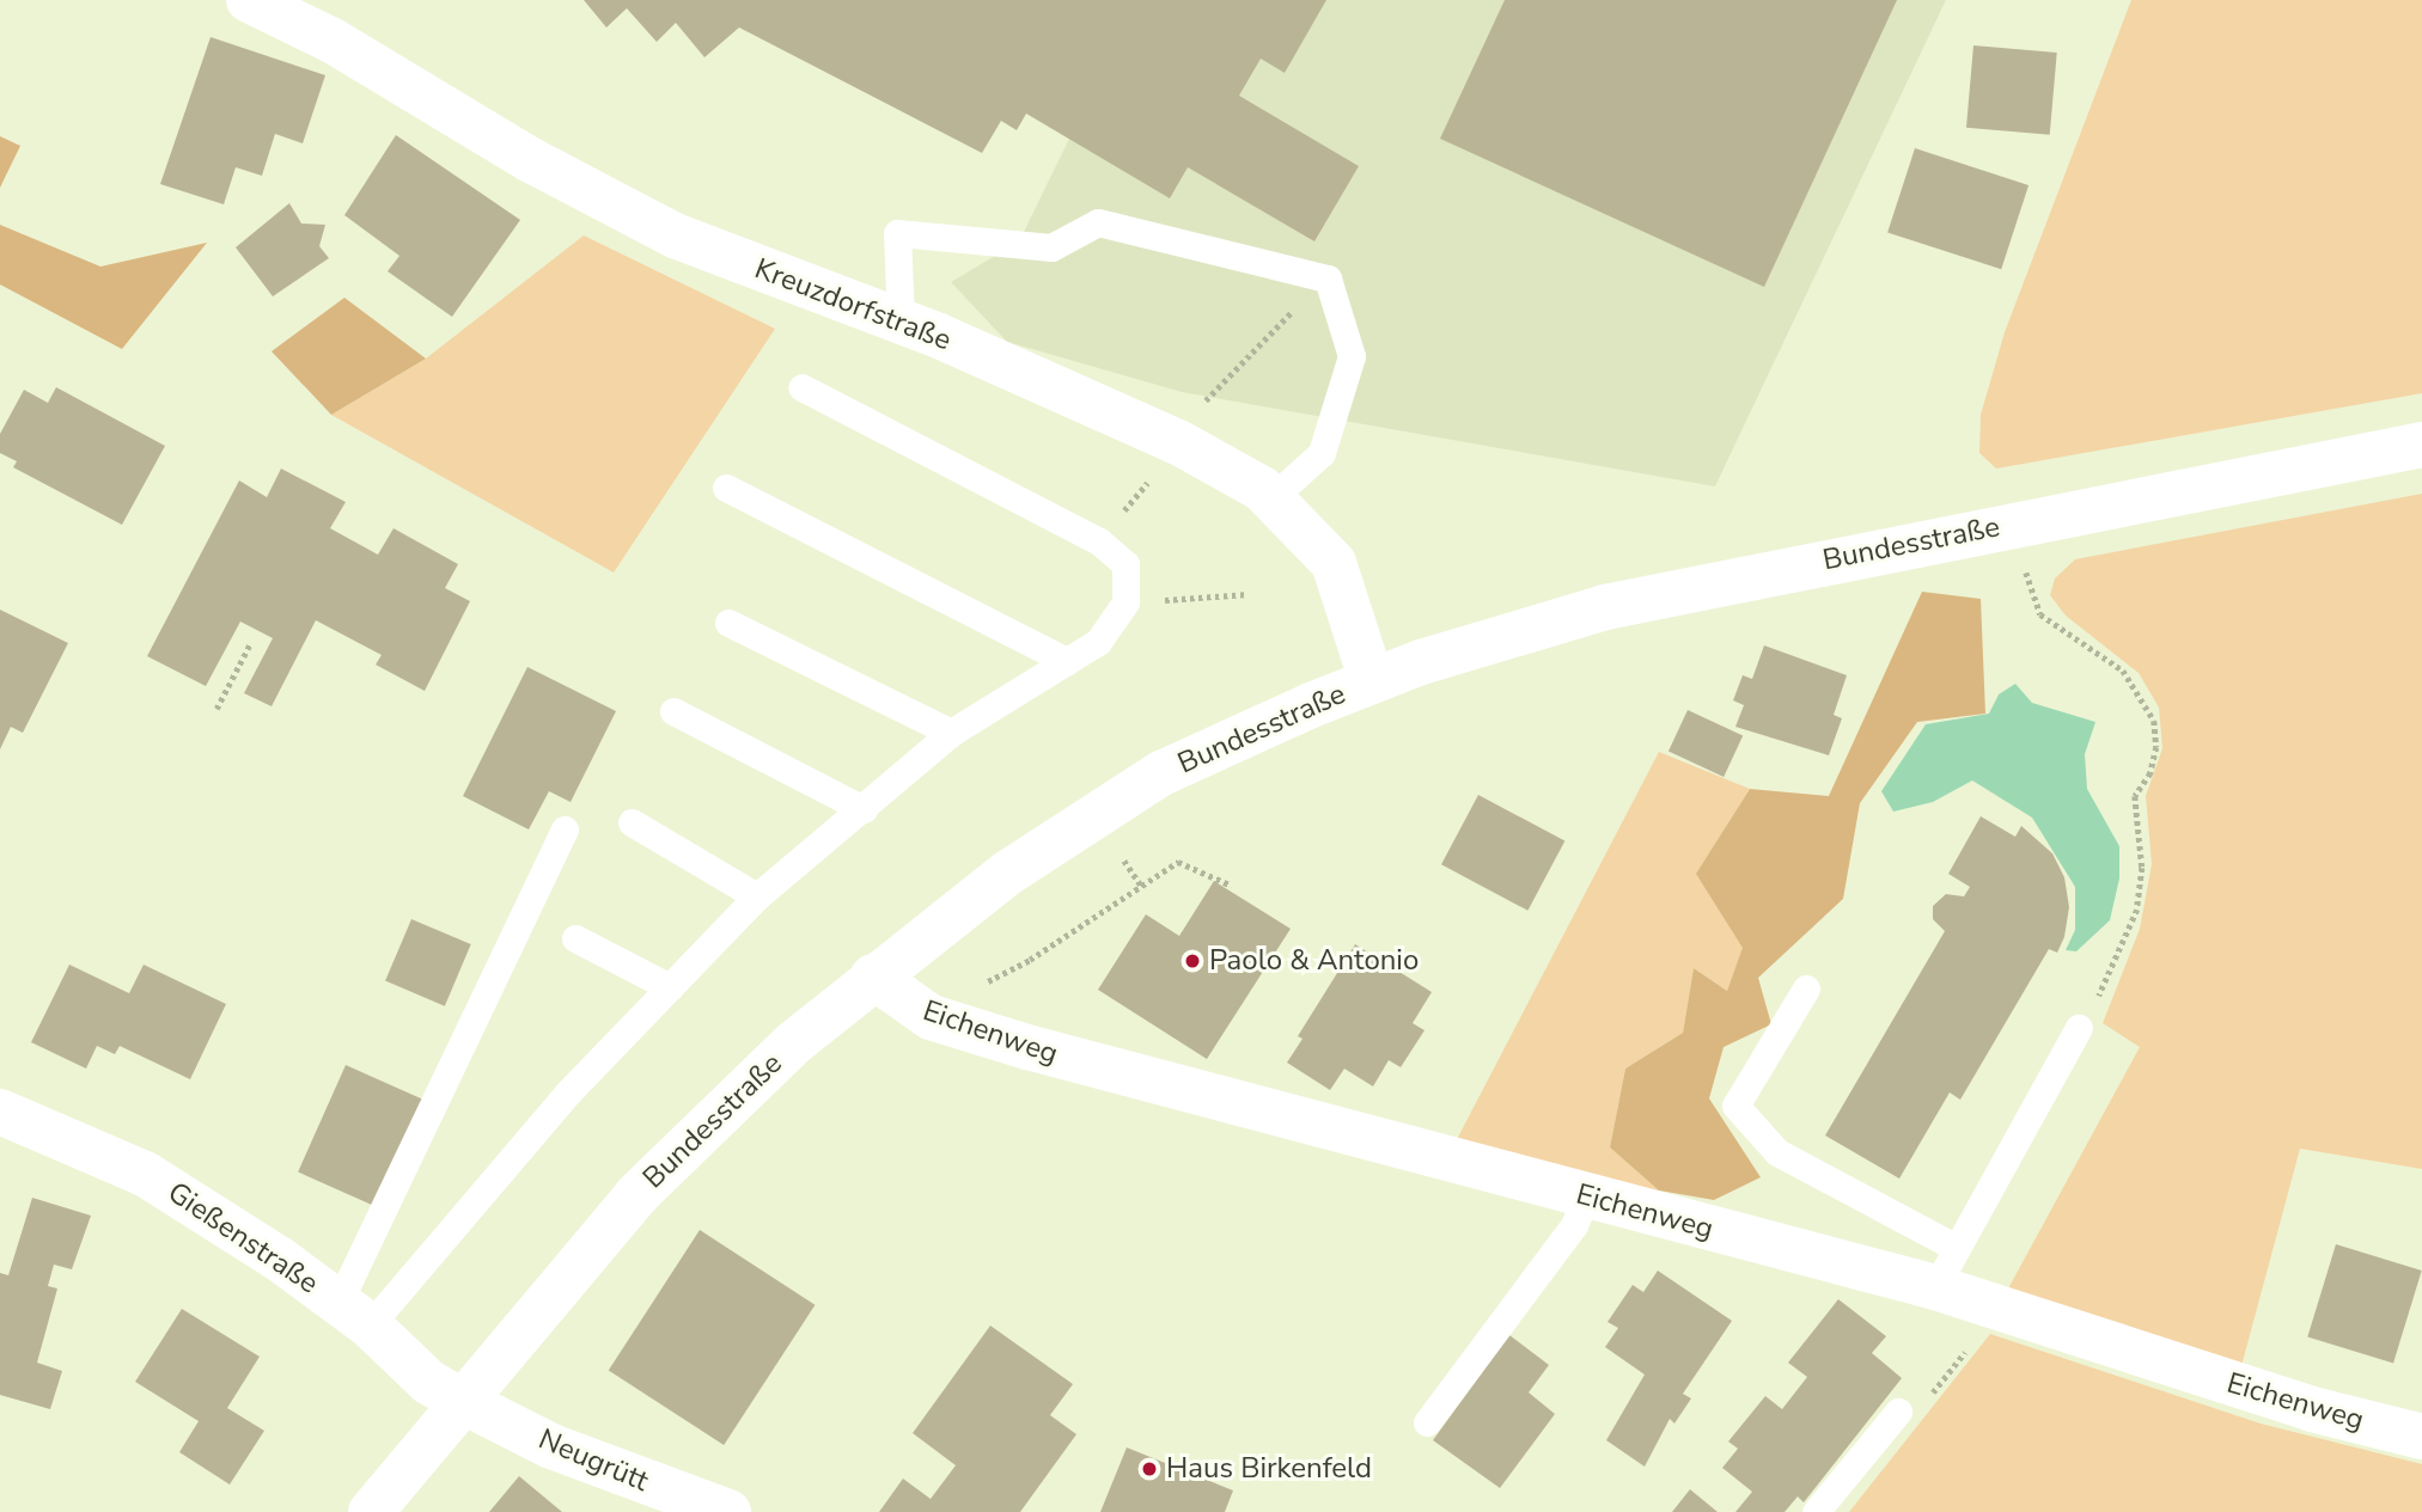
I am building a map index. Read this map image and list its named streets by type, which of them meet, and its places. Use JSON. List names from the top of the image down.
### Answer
{
  "streets": {
    "street": [
      "Kreuzdorfstraße",
      "Bundesstraße",
      "Eichenweg",
      "Gießenstraße",
      "Neugrütt"
    ]
  },
  "crossings": [
    ["Kreuzdorfstraße", "Bundesstraße"],
    ["Bundesstraße", "Eichenweg"],
    ["Bundesstraße", "Gießenstraße"],
    ["Bundesstraße", "Neugrütt"],
    ["Gießenstraße", "Neugrütt"]
  ],
  "places": ["Paolo & Antonio", "Haus Birkenfeld"]
}
